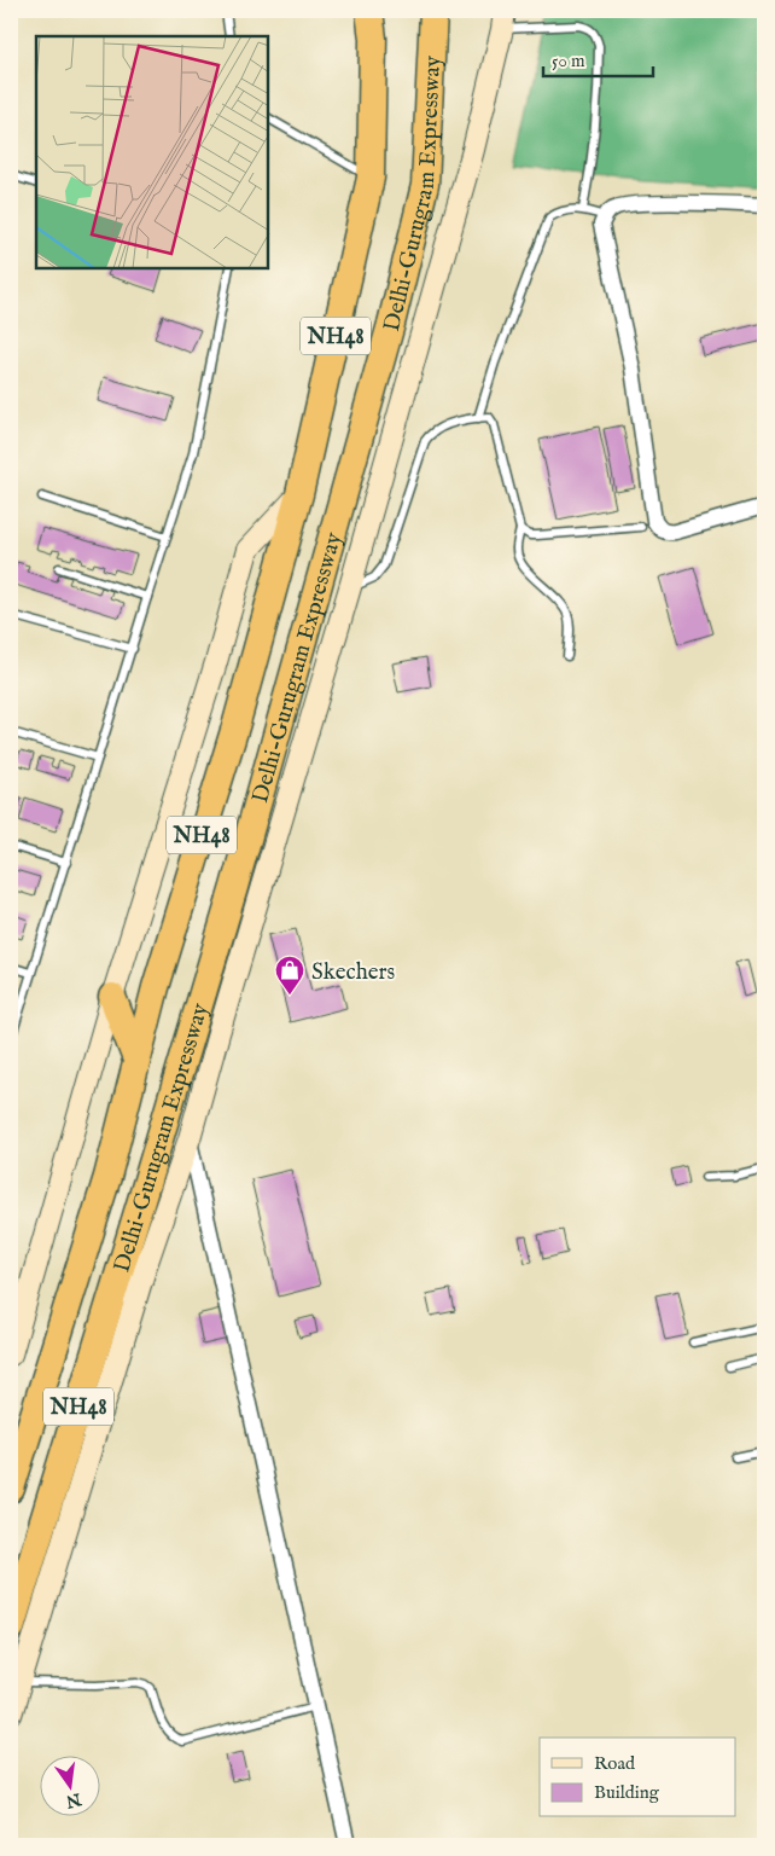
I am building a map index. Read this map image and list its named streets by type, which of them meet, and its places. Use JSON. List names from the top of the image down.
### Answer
{
  "streets": {
    "highway": ["Delhi-Gurugram Expressway", "NH48"]
  },
  "places": {
    "shop": ["Skechers"]
  },
  "legend": ["Road", "Building"],
  "scale_bar": "50 m",
  "north": "bottom"
}
